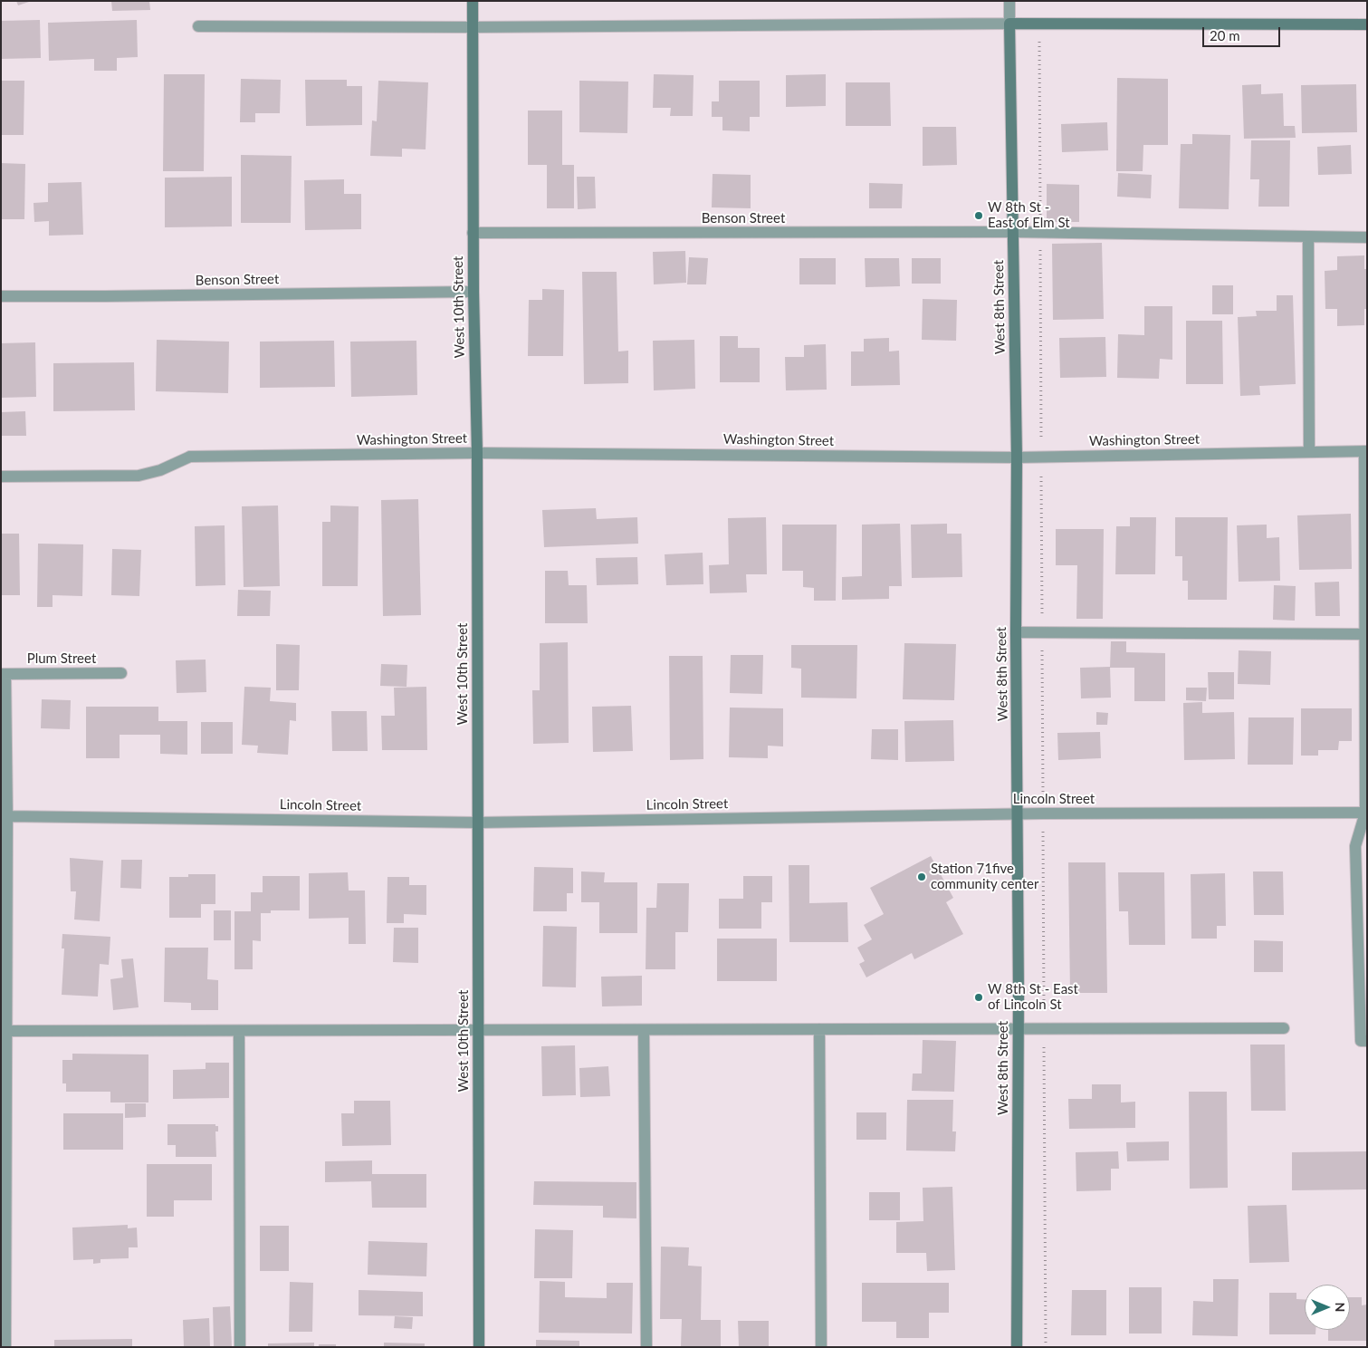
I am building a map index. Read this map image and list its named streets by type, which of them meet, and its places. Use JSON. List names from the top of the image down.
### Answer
{
  "streets": {
    "main road": ["West 10th Street", "West 8th Street"],
    "street": [
      "Benson Street",
      "Washington Street",
      "Plum Street",
      "Lincoln Street"
    ]
  },
  "crossings": [
    ["Benson Street", "West 10th Street"],
    ["Benson Street", "West 8th Street"],
    ["West 10th Street", "Washington Street"],
    ["West 10th Street", "Lincoln Street"],
    ["West 8th Street", "Washington Street"],
    ["West 8th Street", "Lincoln Street"]
  ],
  "places": ["W 8th St - East of Elm St", "Station 71five community center", "W 8th St - East of Lincoln St"],
  "scale_bar": "20 m",
  "north": "right"
}
